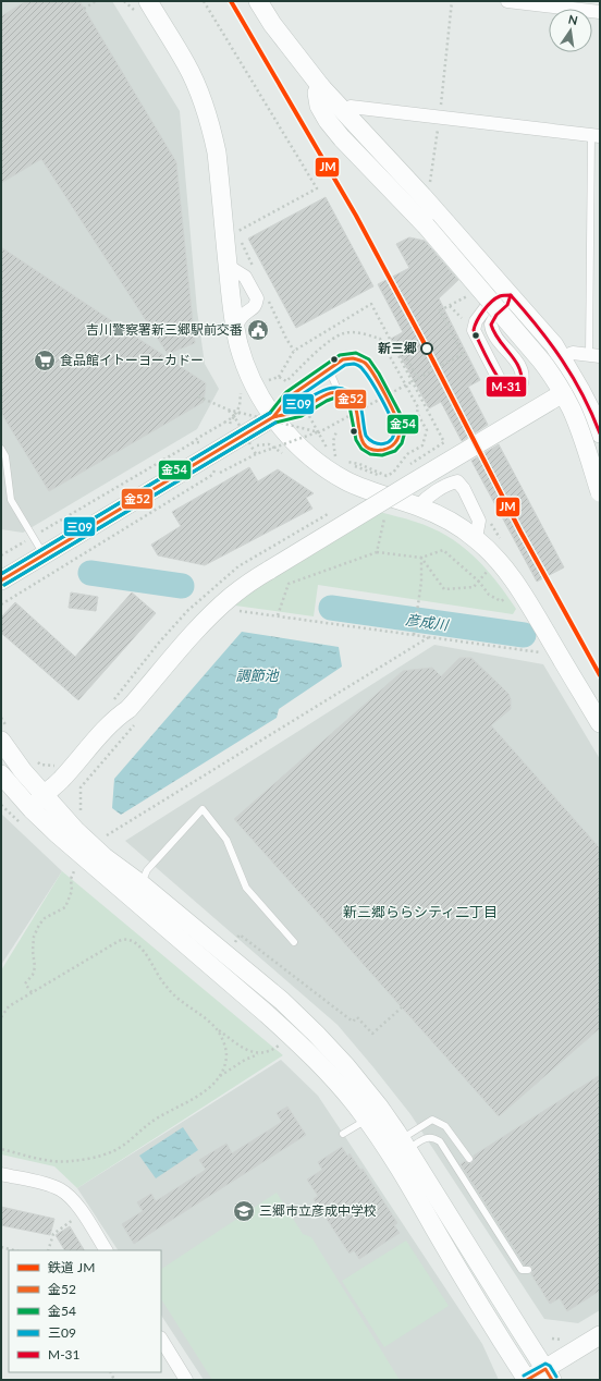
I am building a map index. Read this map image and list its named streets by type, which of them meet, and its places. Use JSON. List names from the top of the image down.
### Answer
{
  "districts": ["新三郷ららシティ二丁目"],
  "water": ["彦成川", "調節池"],
  "places": {
    "public building": ["吉川警察署新三郷駅前交番"],
    "other": ["新三郷"],
    "supermarket": ["食品館イトーヨーカドー"],
    "school or university": ["三郷市立彦成中学校"]
  },
  "lines": [
    "rail line JM",
    "transit line M-31",
    "transit line 金54",
    "transit line 金52",
    "transit line 三09"
  ],
  "legend": [
    "鉄道 JM",
    "金52",
    "金54",
    "三09",
    "M-31"
  ],
  "north": "top"
}
